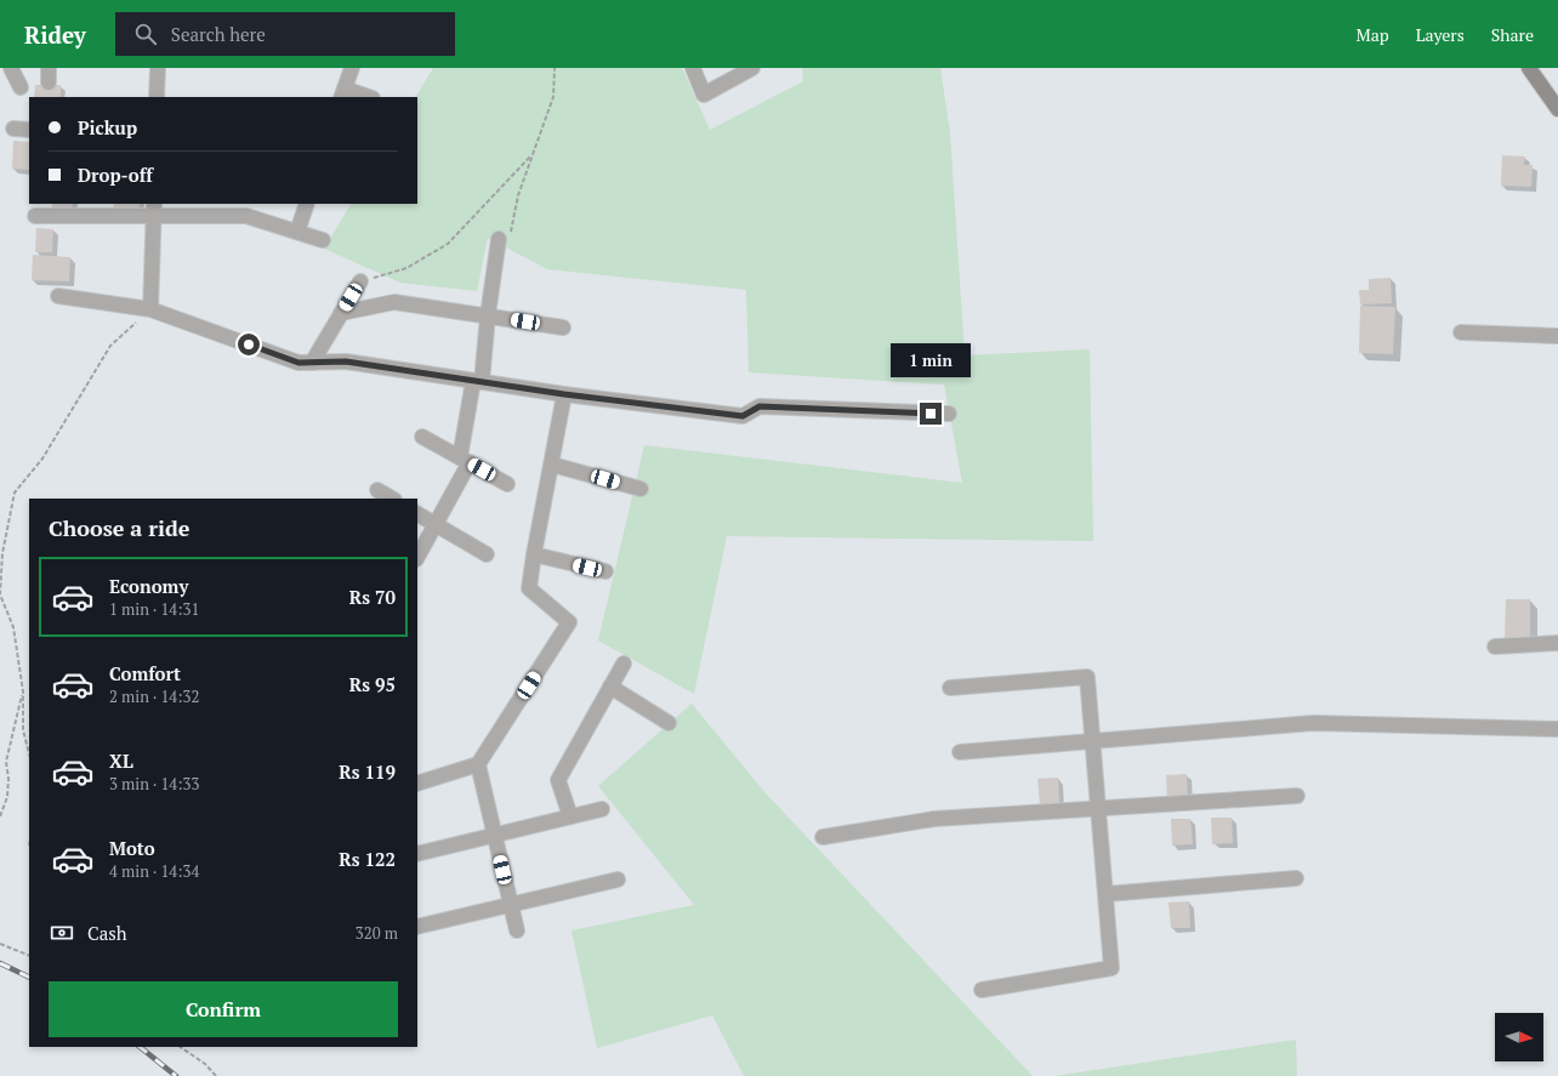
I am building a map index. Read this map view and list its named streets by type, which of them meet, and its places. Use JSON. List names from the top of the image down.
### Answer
{
  "north": "right",
  "page": {
    "header": "Ridey",
    "search": "Search here",
    "nav": ["Map", "Layers", "Share"],
    "banner": ["Pickup", "Drop-off"],
    "bubble": "1 min",
    "heading": "Choose a ride",
    "list": [
      {
        "name": "Economy",
        "note": "1 min · 14:31",
        "value": "Rs 70"
      },
      {
        "name": "Comfort",
        "note": "2 min · 14:32",
        "value": "Rs 95"
      },
      {
        "name": "XL",
        "note": "3 min · 14:33",
        "value": "Rs 119"
      },
      {
        "name": "Moto",
        "note": "4 min · 14:34",
        "value": "Rs 122"
      }
    ],
    "pay": ["Cash", "320 m"],
    "buttons": "Confirm"
  }
}
